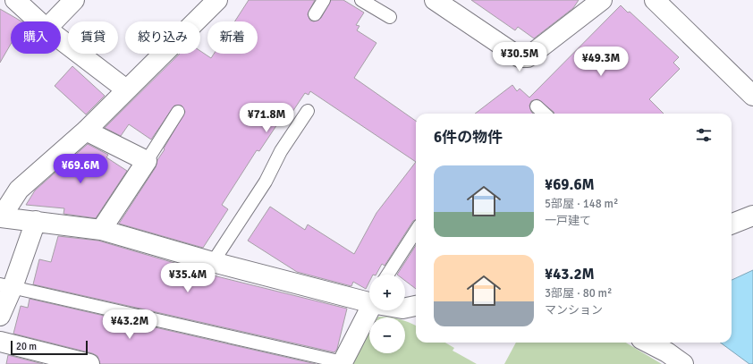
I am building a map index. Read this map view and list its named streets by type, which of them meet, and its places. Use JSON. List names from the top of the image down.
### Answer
{
  "scale_bar": "20 m",
  "page": {
    "chip": [
      "購入",
      "賃貸",
      "絞り込み",
      "新着"
    ],
    "price": [
      "¥30.5M",
      "¥49.3M",
      "¥71.8M",
      "¥69.6M",
      "¥35.4M",
      "¥43.2M"
    ],
    "heading": "6件の物件",
    "list": [
      {
        "name": "¥69.6M",
        "note": "5部屋 · 148 m² · 一戸建て"
      },
      {
        "name": "¥43.2M",
        "note": "3部屋 · 80 m² · マンション"
      }
    ],
    "map_buttons": ["+", "−"],
    "scale": "20 m"
  }
}
